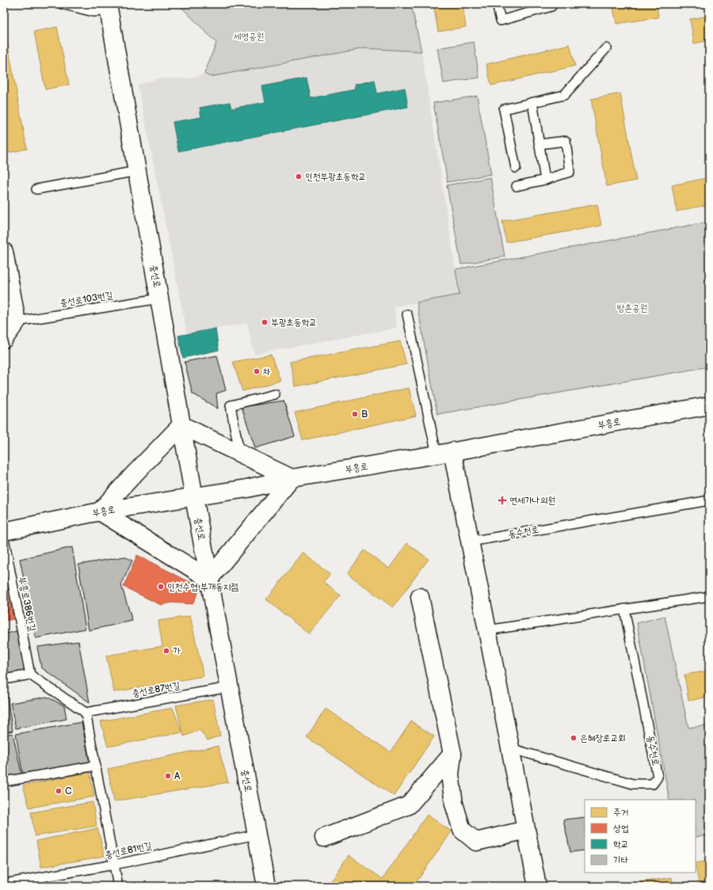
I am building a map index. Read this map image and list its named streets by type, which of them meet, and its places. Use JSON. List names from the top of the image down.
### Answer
{
  "streets": {
    "street": ["충선로", "부흥로"],
    "lane": [
      "충선로103번길",
      "동수천로",
      "부흥로386번길",
      "충선로87번길",
      "충선로81번길"
    ]
  },
  "crossings": [
    ["충선로", "충선로103번길"],
    ["충선로", "부흥로"],
    ["충선로", "충선로87번길"],
    ["충선로", "충선로81번길"]
  ],
  "parks": ["세영공원", "방촌공원"],
  "places": {
    "other": [
      "인천부광초등학교",
      "부광초등학교",
      "차",
      "B",
      "인천수협 부개동지점",
      "가",
      "은혜장로교회",
      "A",
      "C"
    ],
    "health": ["연세가나의원"]
  },
  "legend": [
    "주거",
    "상업",
    "학교",
    "기타"
  ]
}
